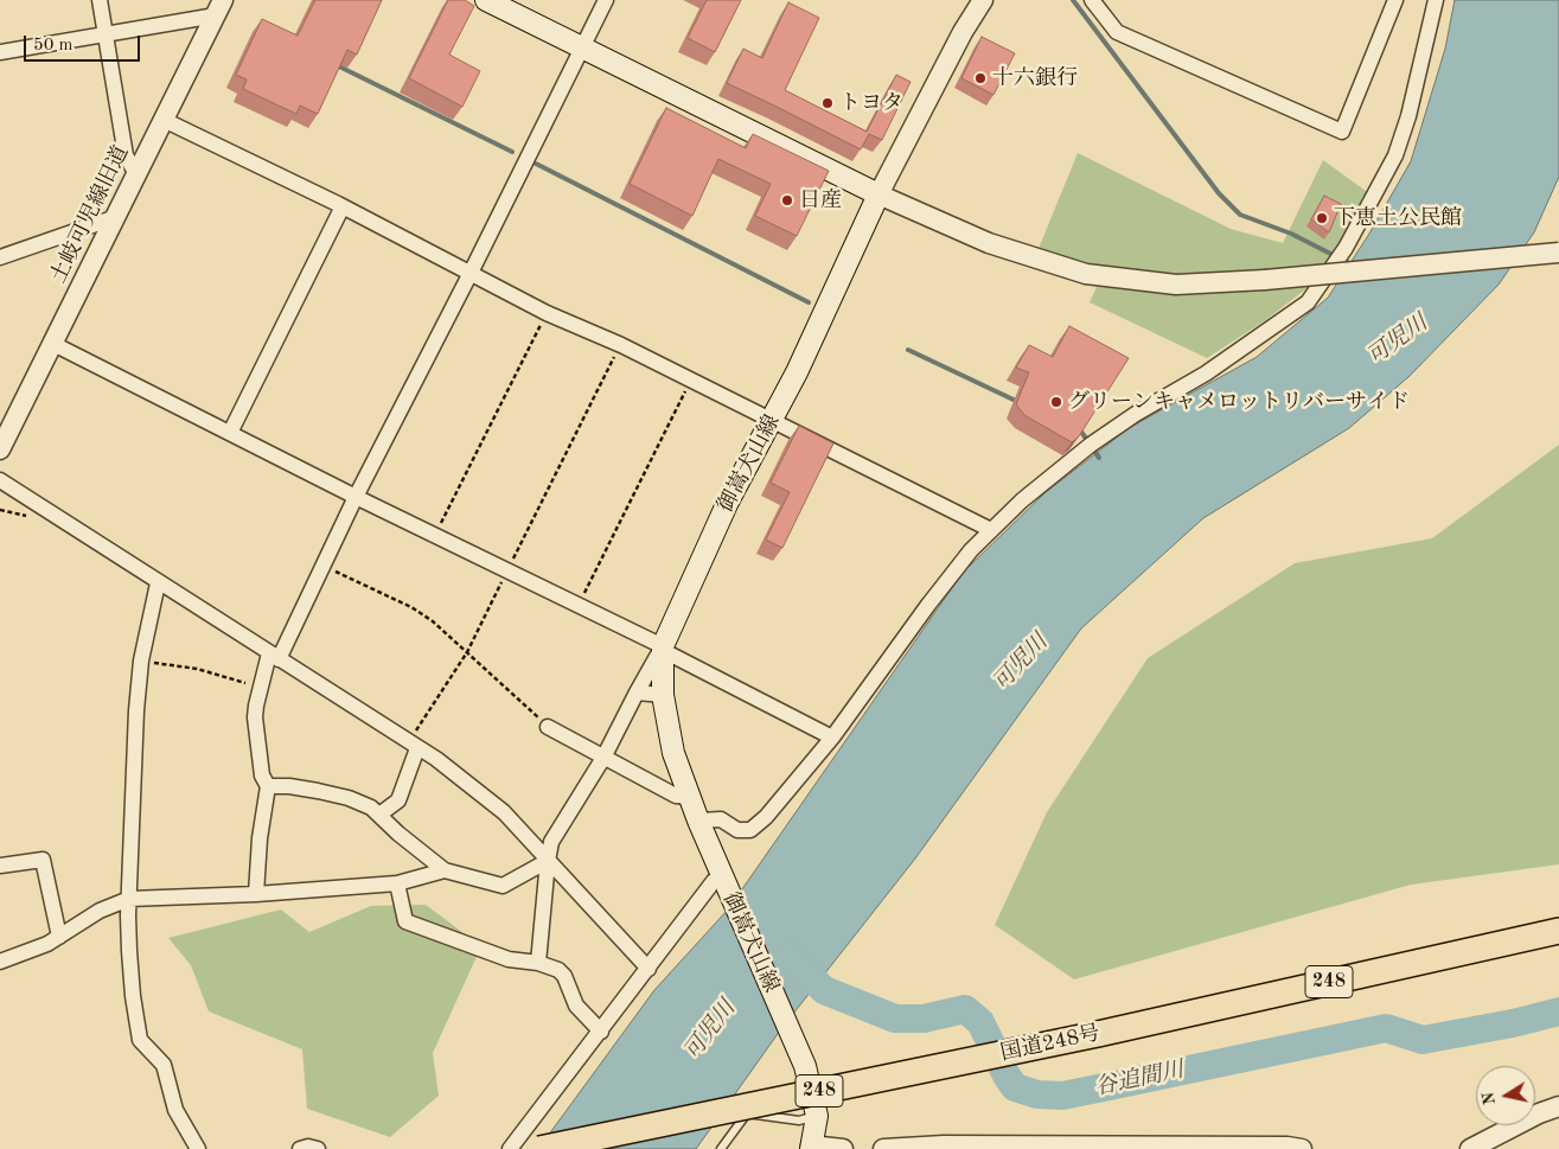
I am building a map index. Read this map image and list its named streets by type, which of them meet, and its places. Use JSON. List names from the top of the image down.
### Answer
{
  "streets": {
    "highway": ["248", "国道248号"],
    "main road": ["御嵩犬山線"],
    "street": ["土岐可児線旧道"]
  },
  "water": ["可児川", "谷追間川"],
  "places": [
    "十六銀行",
    "トヨタ",
    "日産",
    "下恵土公民館",
    "グリーンキャメロットリバーサイド"
  ],
  "scale_bar": "50 m",
  "north": "left"
}
